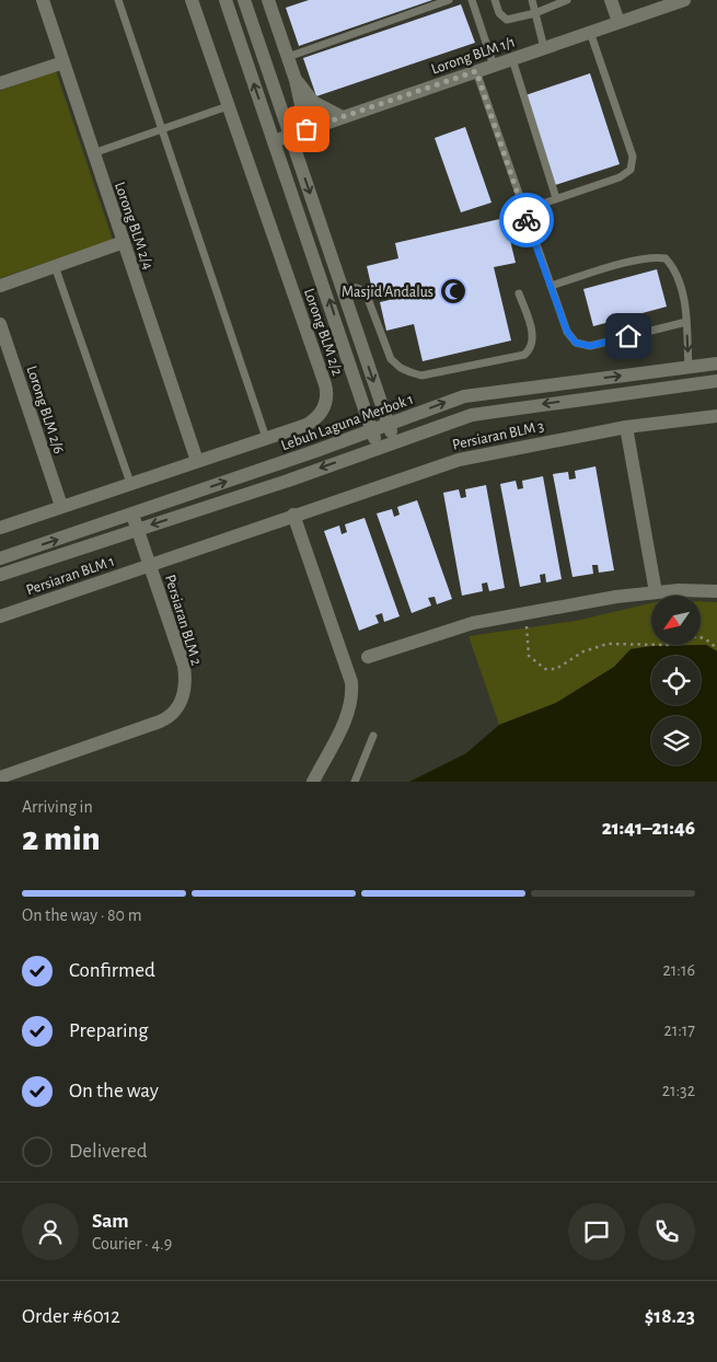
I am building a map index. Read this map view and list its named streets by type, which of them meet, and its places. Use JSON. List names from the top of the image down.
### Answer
{
  "streets": {
    "street": [
      "Lorong BLM 1/1",
      "Lorong BLM 2/4",
      "Lorong BLM 2/2",
      "Lorong BLM 2/6",
      "Lebuh Laguna Merbok 1",
      "Persiaran BLM 3",
      "Persiaran BLM 1",
      "Persiaran BLM 2"
    ]
  },
  "crossings": [
    ["Lorong BLM 2/4", "Lorong BLM 2/2"],
    ["Lorong BLM 2/2", "Lorong BLM 2/6"],
    ["Lebuh Laguna Merbok 1", "Persiaran BLM 2"],
    ["Persiaran BLM 3", "Persiaran BLM 1"],
    ["Persiaran BLM 3", "Persiaran BLM 2"],
    ["Persiaran BLM 1", "Persiaran BLM 2"]
  ],
  "places": {
    "mosque": ["Masjid Andalus"]
  },
  "north": "bottom left",
  "page": {
    "heading": ["2 min", "Arriving in", "21:41–21:46"],
    "panel": [
      "Sam",
      "Courier · 4.9",
      "Order #6012",
      "$18.23"
    ],
    "bar": "On the way · 80 m",
    "list": [
      ["Confirmed", "21:16"],
      ["Preparing", "21:17"],
      ["On the way", "21:32"],
      "Delivered"
    ]
  }
}
